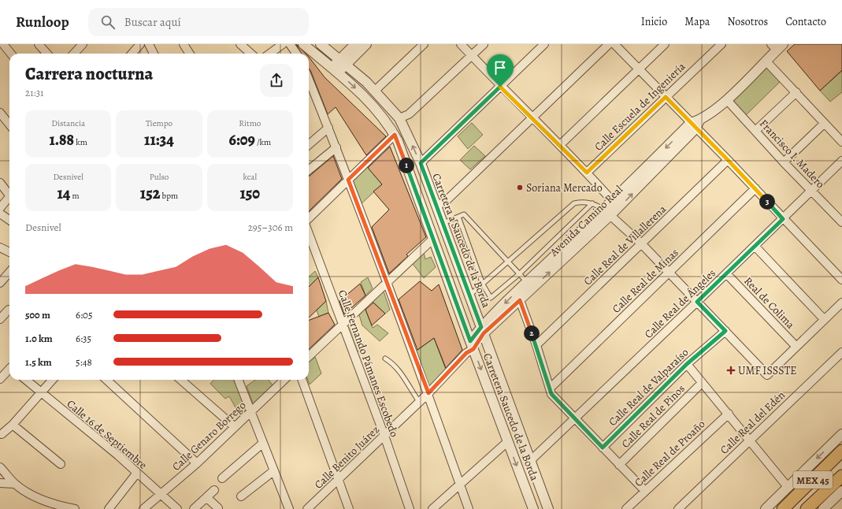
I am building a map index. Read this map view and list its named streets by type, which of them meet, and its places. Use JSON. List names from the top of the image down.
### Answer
{
  "streets": {
    "main road": ["MEX 45"],
    "street": [
      "Calle Escuela de Ingeniería",
      "Francisco I. Madero",
      "Avenida Camino Real",
      "Carretera a Saucedo de la Borda",
      "Calle Real de Villallerena",
      "Calle Real de Minas",
      "Real de Colima",
      "Calle Real de Ángeles",
      "Calle Fernando Pámanes Escobedo",
      "Calle Real de Valparaíso",
      "Calle Real de Pinos",
      "Carretera Saucedo de la Borda",
      "Calle Real del Edén",
      "Calle 16 de Septiembre",
      "Calle Genaro Borrego",
      "Calle Real de Proaño",
      "Calle Benito Juárez"
    ]
  },
  "crossings": [
    ["Francisco I. Madero", "Avenida Camino Real"],
    ["Francisco I. Madero", "Calle Real de Ángeles"],
    ["Avenida Camino Real", "Carretera a Saucedo de la Borda"],
    ["Carretera a Saucedo de la Borda", "Calle Real de Ángeles"],
    ["Real de Colima", "Calle Real de Ángeles"],
    ["Calle Fernando Pámanes Escobedo", "Calle Benito Juárez"],
    ["Carretera Saucedo de la Borda", "Calle Benito Juárez"],
    ["Calle 16 de Septiembre", "Calle Genaro Borrego"]
  ],
  "places": {
    "other": ["Soriana Mercado"],
    "health": ["UMF ISSSTE"]
  },
  "page": {
    "header": "Runloop",
    "search": "Buscar aquí",
    "nav": [
      "Inicio",
      "Mapa",
      "Nosotros",
      "Contacto"
    ],
    "heading": ["Carrera nocturna", "21:31"],
    "stats": [
      ["Distancia", "1.88 km"],
      ["Tiempo", "11:34"],
      ["Ritmo", "6:09 /km"],
      ["Desnivel", "14 m"],
      ["Pulso", "152 bpm"],
      ["kcal", "150"]
    ],
    "pins": ["1", "3", "2"],
    "chart": ["Desnivel", "295–306 m"],
    "list": [
      {
        "name": "500 m",
        "note": "6:05"
      },
      {
        "name": "1.0 km",
        "note": "6:35"
      },
      {
        "name": "1.5 km",
        "note": "5:48"
      }
    ]
  }
}
